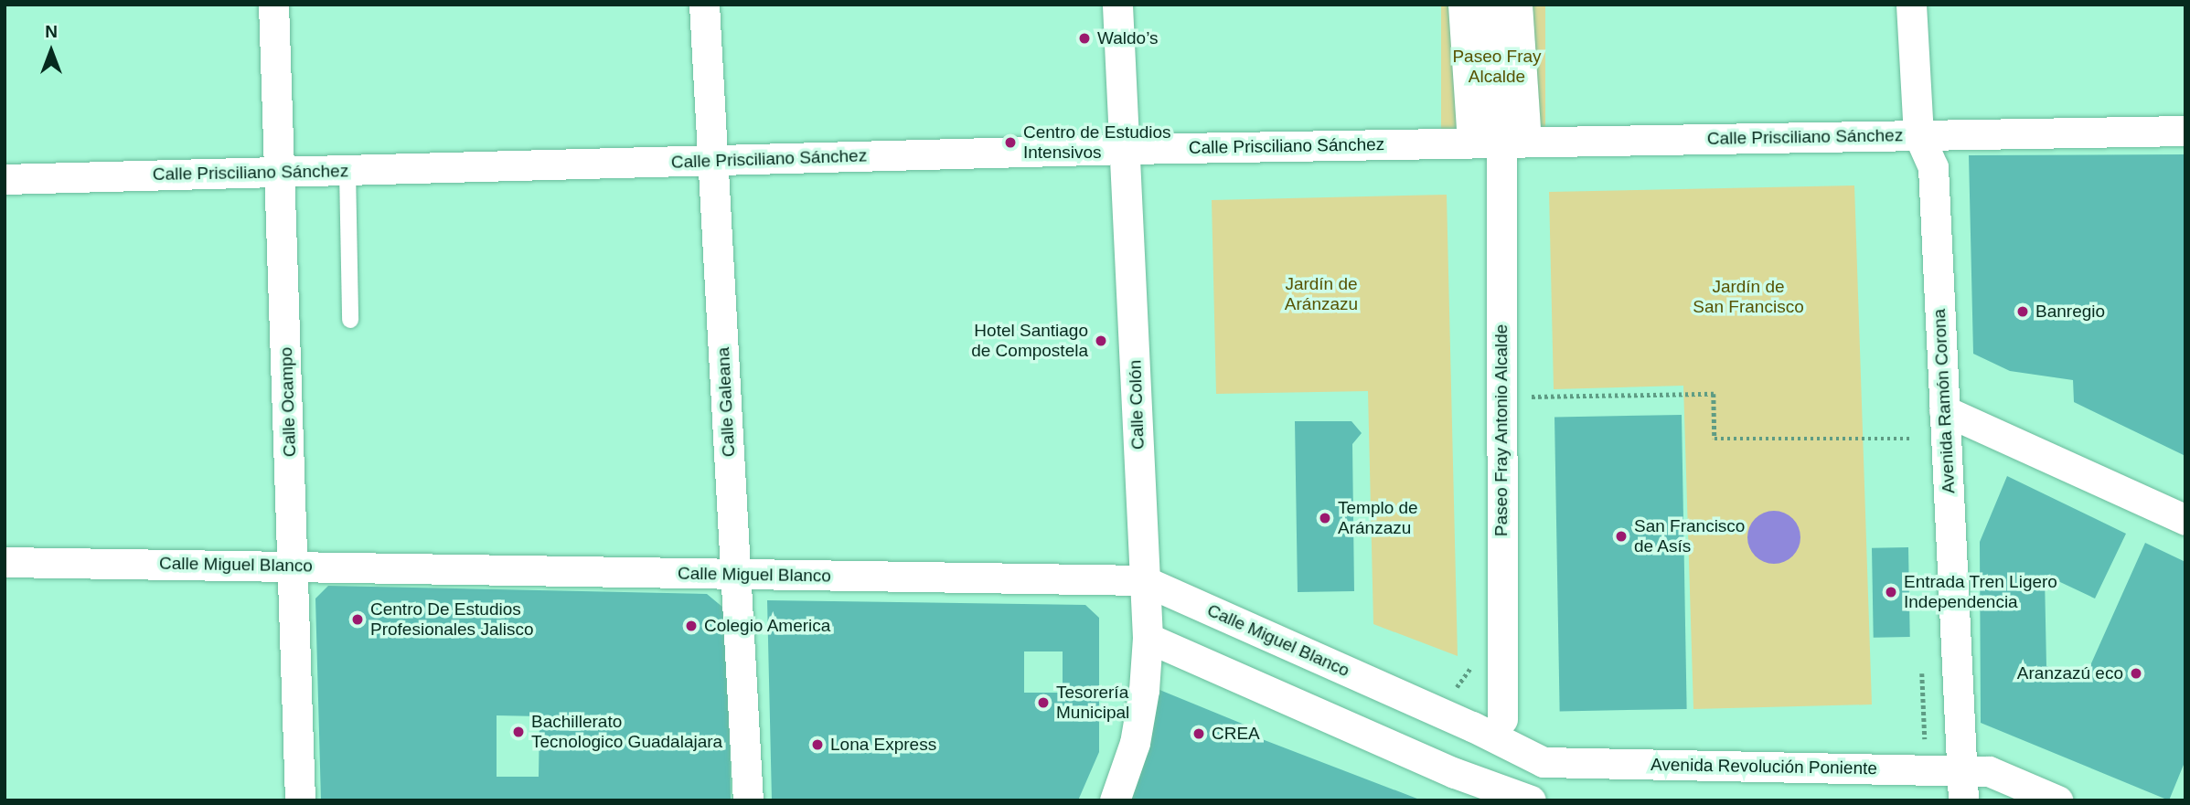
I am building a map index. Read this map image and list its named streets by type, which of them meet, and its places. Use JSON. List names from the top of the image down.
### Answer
{
  "streets": {
    "street": [
      "Calle Prisciliano Sánchez",
      "Avenida Ramón Corona",
      "Calle Ocampo",
      "Calle Galeana",
      "Calle Colón",
      "Paseo Fray Antonio Alcalde",
      "Calle Miguel Blanco",
      "Avenida Revolución Poniente"
    ]
  },
  "crossings": [
    ["Calle Prisciliano Sánchez", "Avenida Ramón Corona"],
    ["Calle Prisciliano Sánchez", "Calle Ocampo"],
    ["Calle Prisciliano Sánchez", "Calle Galeana"],
    ["Calle Prisciliano Sánchez", "Calle Colón"],
    ["Calle Prisciliano Sánchez", "Paseo Fray Antonio Alcalde"],
    ["Avenida Ramón Corona", "Avenida Revolución Poniente"],
    ["Calle Ocampo", "Calle Miguel Blanco"],
    ["Calle Galeana", "Calle Miguel Blanco"],
    ["Calle Colón", "Calle Miguel Blanco"],
    ["Calle Miguel Blanco", "Avenida Revolución Poniente"]
  ],
  "parks": ["Paseo Fray Alcalde", "Jardín de Aránzazu", "Jardín de San Francisco"],
  "places": [
    "Waldo’s",
    "Centro de Estudios Intensivos",
    "Banregio",
    "Hotel Santiago de Compostela",
    "Templo de Aránzazu",
    "San Francisco de Asís",
    "Entrada Tren Ligero Independencia",
    "Centro De Estudios Profesionales Jalisco",
    "Colegio America",
    "Aranzazú eco",
    "Tesorería Municipal",
    "Bachillerato Tecnologico Guadalajara",
    "CREA",
    "Lona Express"
  ],
  "north": "top"
}
